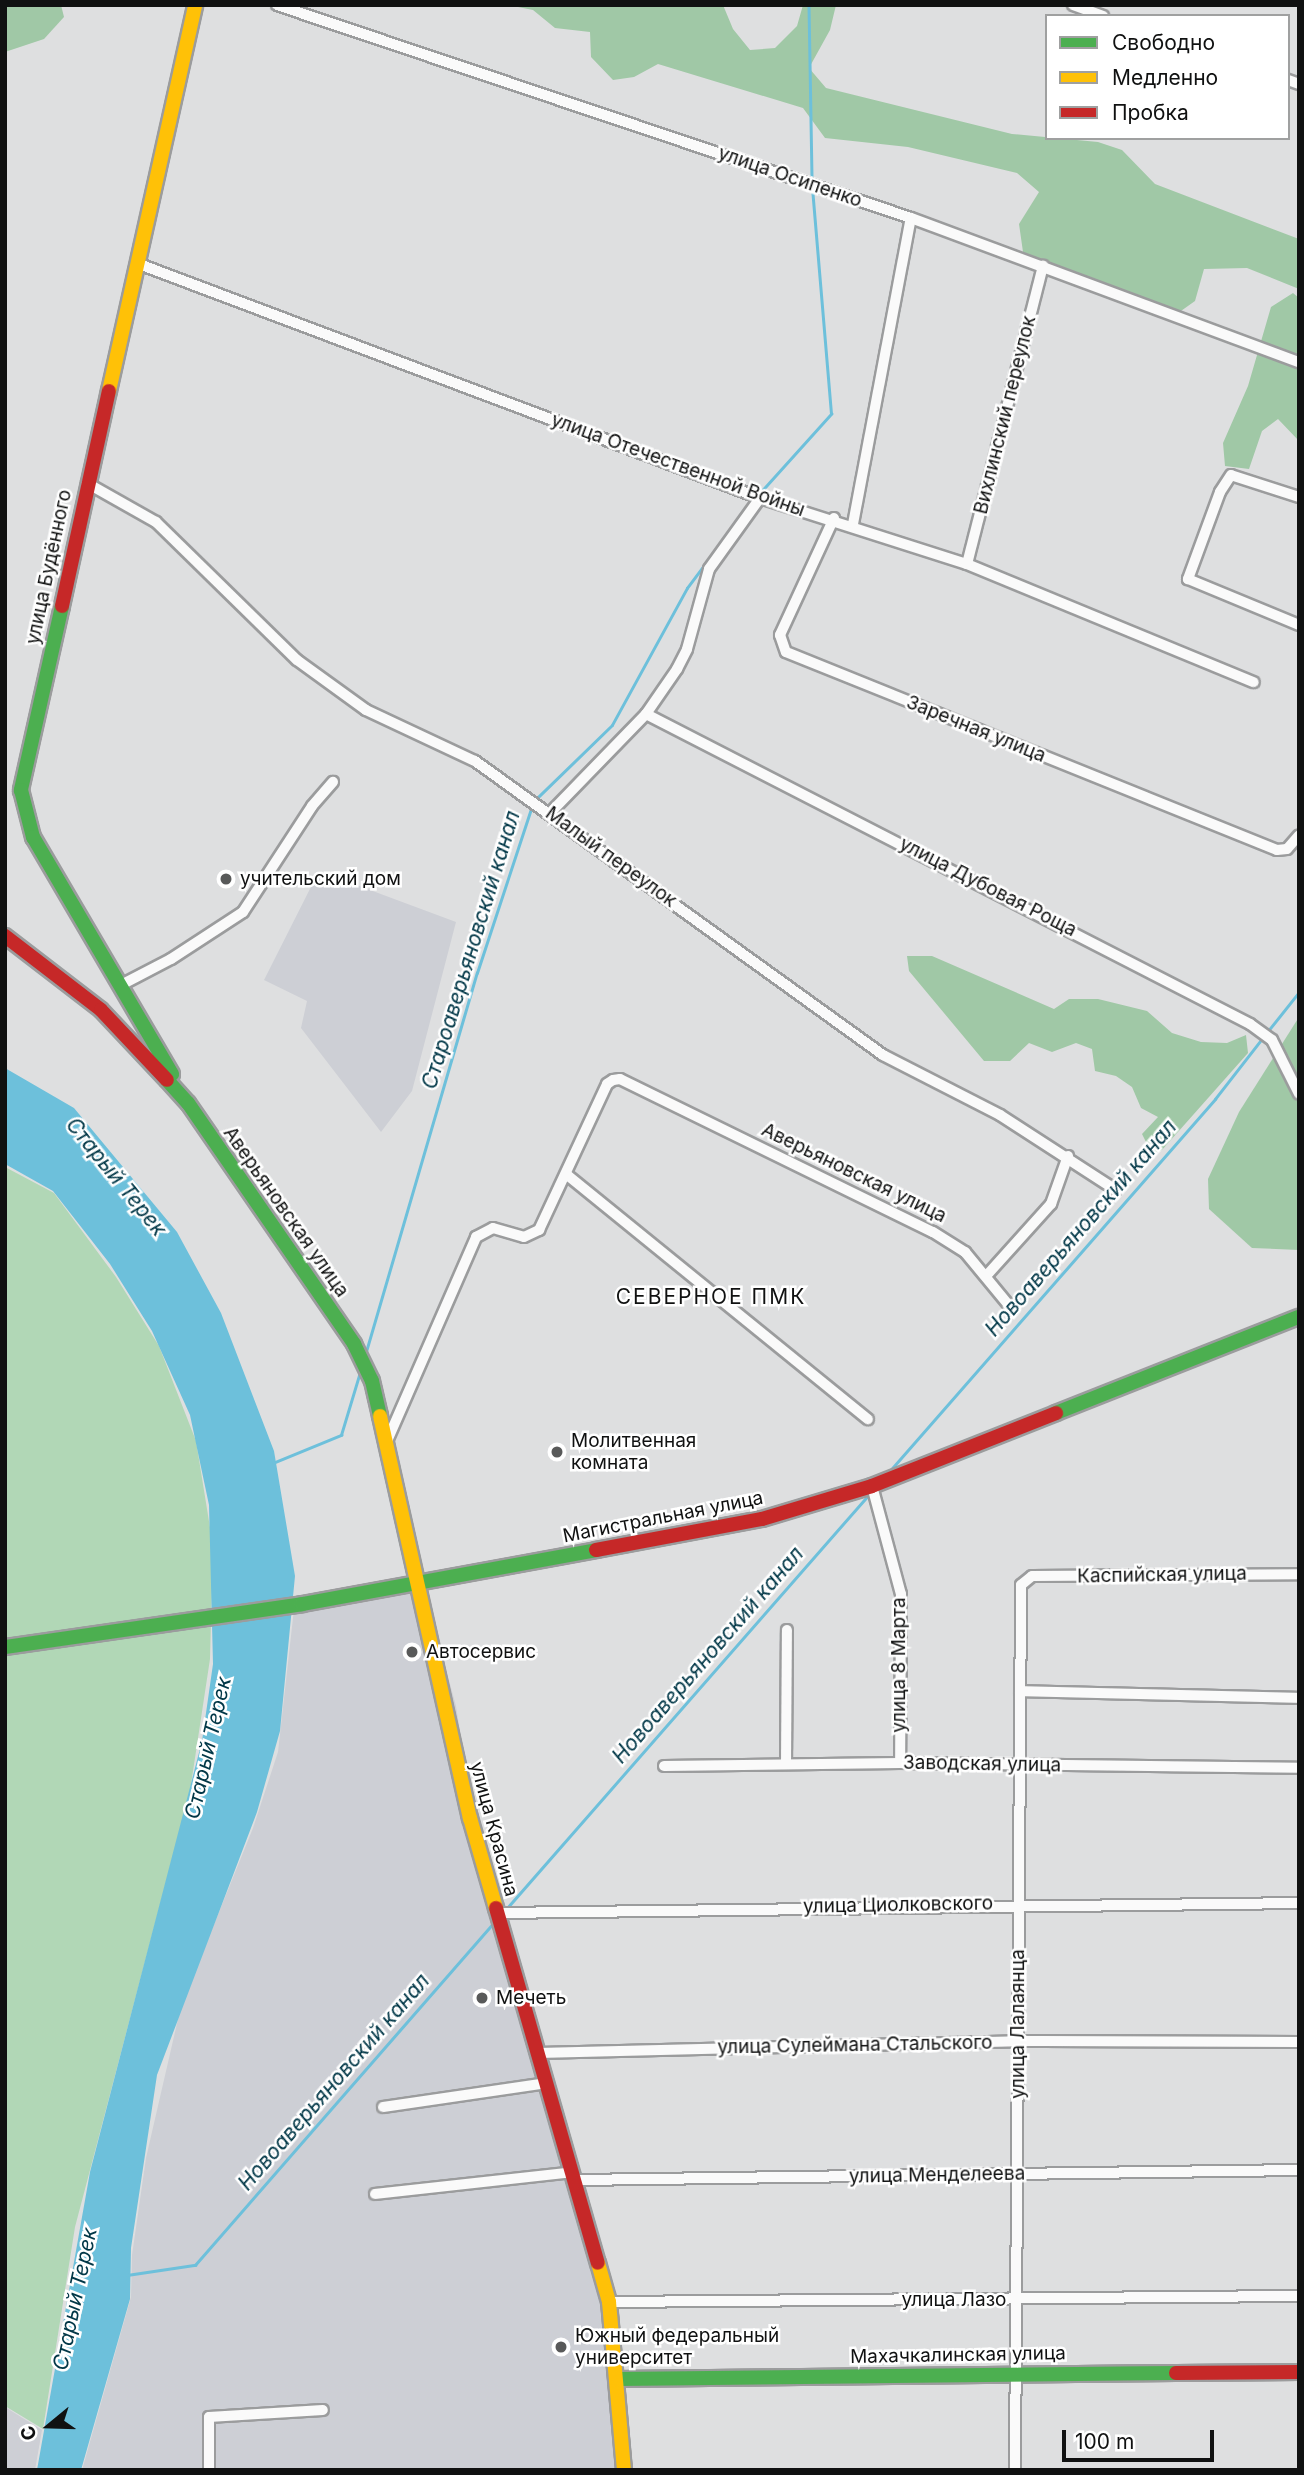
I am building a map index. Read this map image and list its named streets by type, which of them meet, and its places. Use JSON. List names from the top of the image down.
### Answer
{
  "streets": {
    "street": [
      "улица Осипенко",
      "Вихлинский переулок",
      "улица Отечественной Войны",
      "улица Будённого",
      "Заречная улица",
      "Малый переулок",
      "улица Дубовая Роща",
      "Аверьяновская улица",
      "Магистральная улица",
      "Каспийская улица",
      "улица 8 Марта",
      "Заводская улица",
      "улица Красина",
      "улица Циолковского",
      "улица Лалаянца",
      "улица Сулеймана Стальского",
      "улица Менделеева",
      "улица Лазо",
      "Махачкалинская улица"
    ]
  },
  "crossings": [
    ["улица Осипенко", "Вихлинский переулок"],
    ["Вихлинский переулок", "улица Отечественной Войны"],
    ["улица Отечественной Войны", "улица Будённого"],
    ["улица Отечественной Войны", "Заречная улица"],
    ["улица Будённого", "Малый переулок"],
    ["улица Будённого", "Аверьяновская улица"],
    ["Аверьяновская улица", "Магистральная улица"],
    ["Аверьяновская улица", "улица Красина"],
    ["Магистральная улица", "улица 8 Марта"],
    ["Магистральная улица", "улица Красина"],
    ["Каспийская улица", "улица Лалаянца"],
    ["улица 8 Марта", "Заводская улица"],
    ["Заводская улица", "улица Лалаянца"],
    ["улица Красина", "улица Циолковского"],
    ["улица Красина", "улица Сулеймана Стальского"],
    ["улица Красина", "улица Менделеева"],
    ["улица Красина", "улица Лазо"],
    ["улица Красина", "Махачкалинская улица"],
    ["улица Циолковского", "улица Лалаянца"],
    ["улица Лалаянца", "улица Сулеймана Стальского"],
    ["улица Лалаянца", "улица Менделеева"],
    ["улица Лалаянца", "улица Лазо"],
    ["улица Лалаянца", "Махачкалинская улица"]
  ],
  "districts": ["СЕВЕРНОЕ ПМК"],
  "water": ["Староаверьяновский канал", "Старый Терек", "Новоаверьяновский канал"],
  "places": [
    "учительский дом",
    "Молитвенная комната",
    "Автосервис",
    "Мечеть",
    "Южный федеральный университет"
  ],
  "legend": ["Свободно", "Медленно", "Пробка"],
  "scale_bar": "100 m",
  "north": "left"
}
